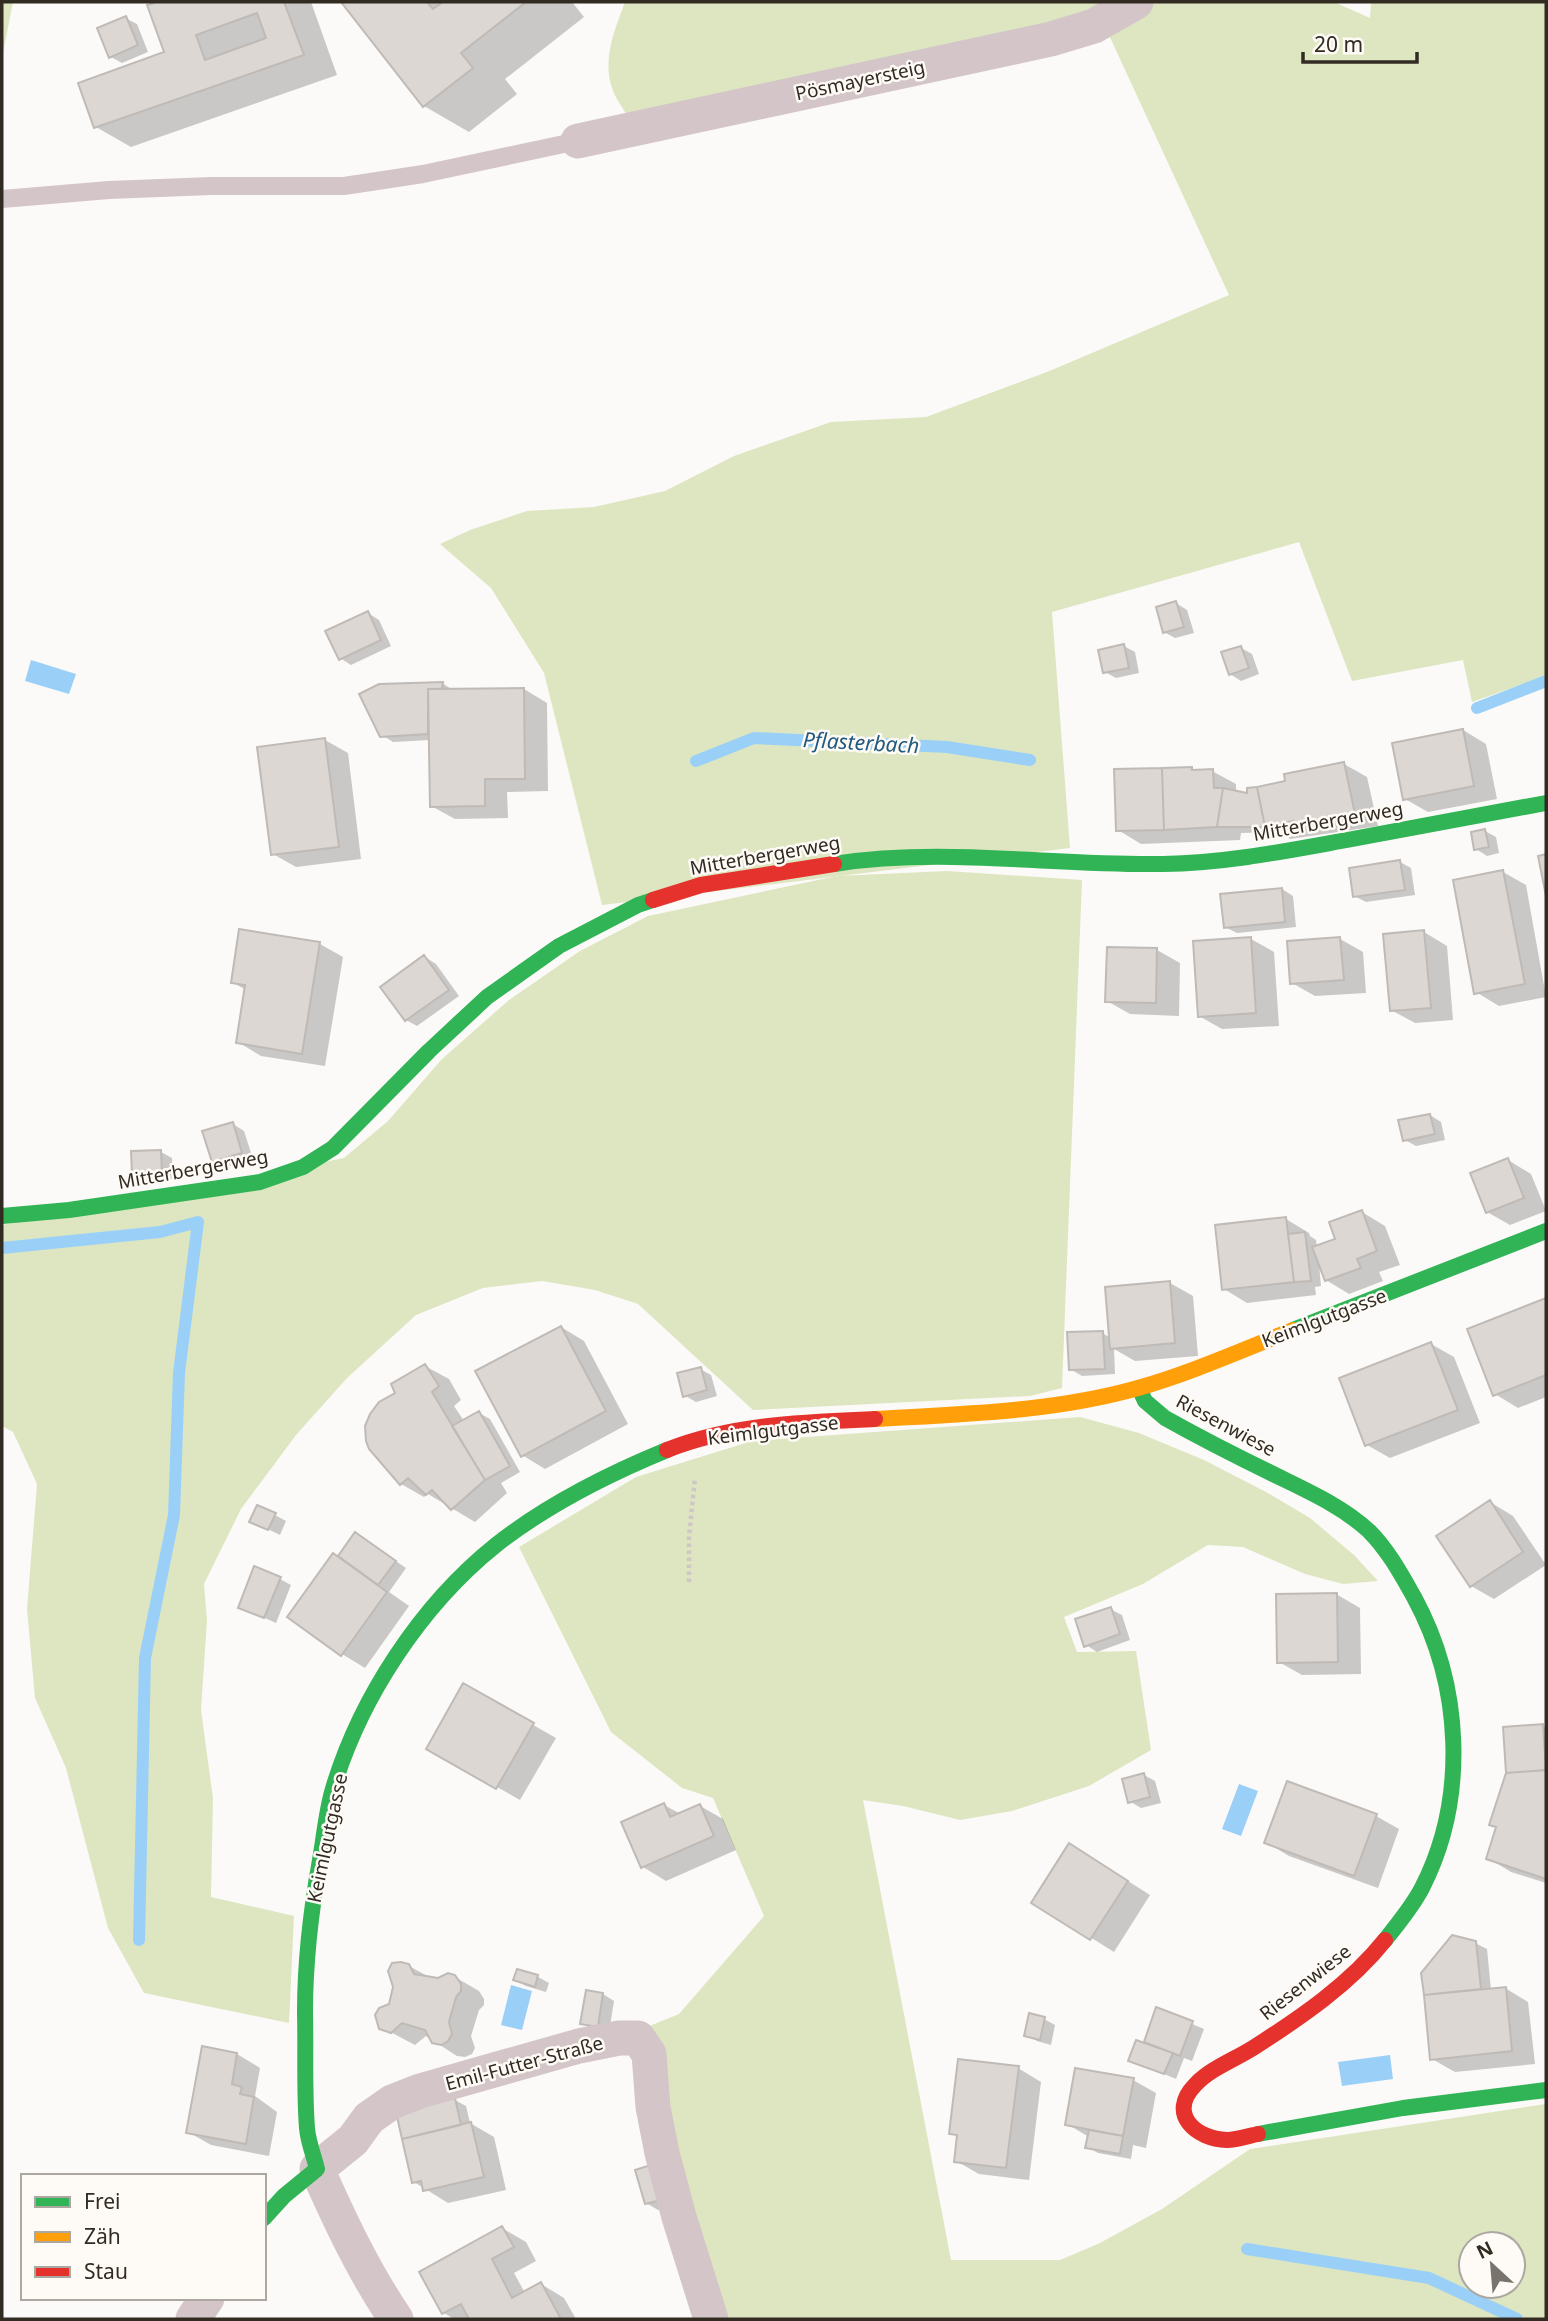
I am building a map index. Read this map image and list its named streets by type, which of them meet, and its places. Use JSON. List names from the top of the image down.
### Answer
{
  "streets": {
    "street": [
      "Pösmayersteig",
      "Mitterbergerweg",
      "Keimlgutgasse",
      "Riesenwiese",
      "Emil-Futter-Straße"
    ]
  },
  "crossings": [
    ["Keimlgutgasse", "Riesenwiese"],
    ["Keimlgutgasse", "Emil-Futter-Straße"]
  ],
  "water": ["Pflasterbach"],
  "legend": ["Frei", "Zäh", "Stau"],
  "scale_bar": "20 m",
  "north": "top left"
}
